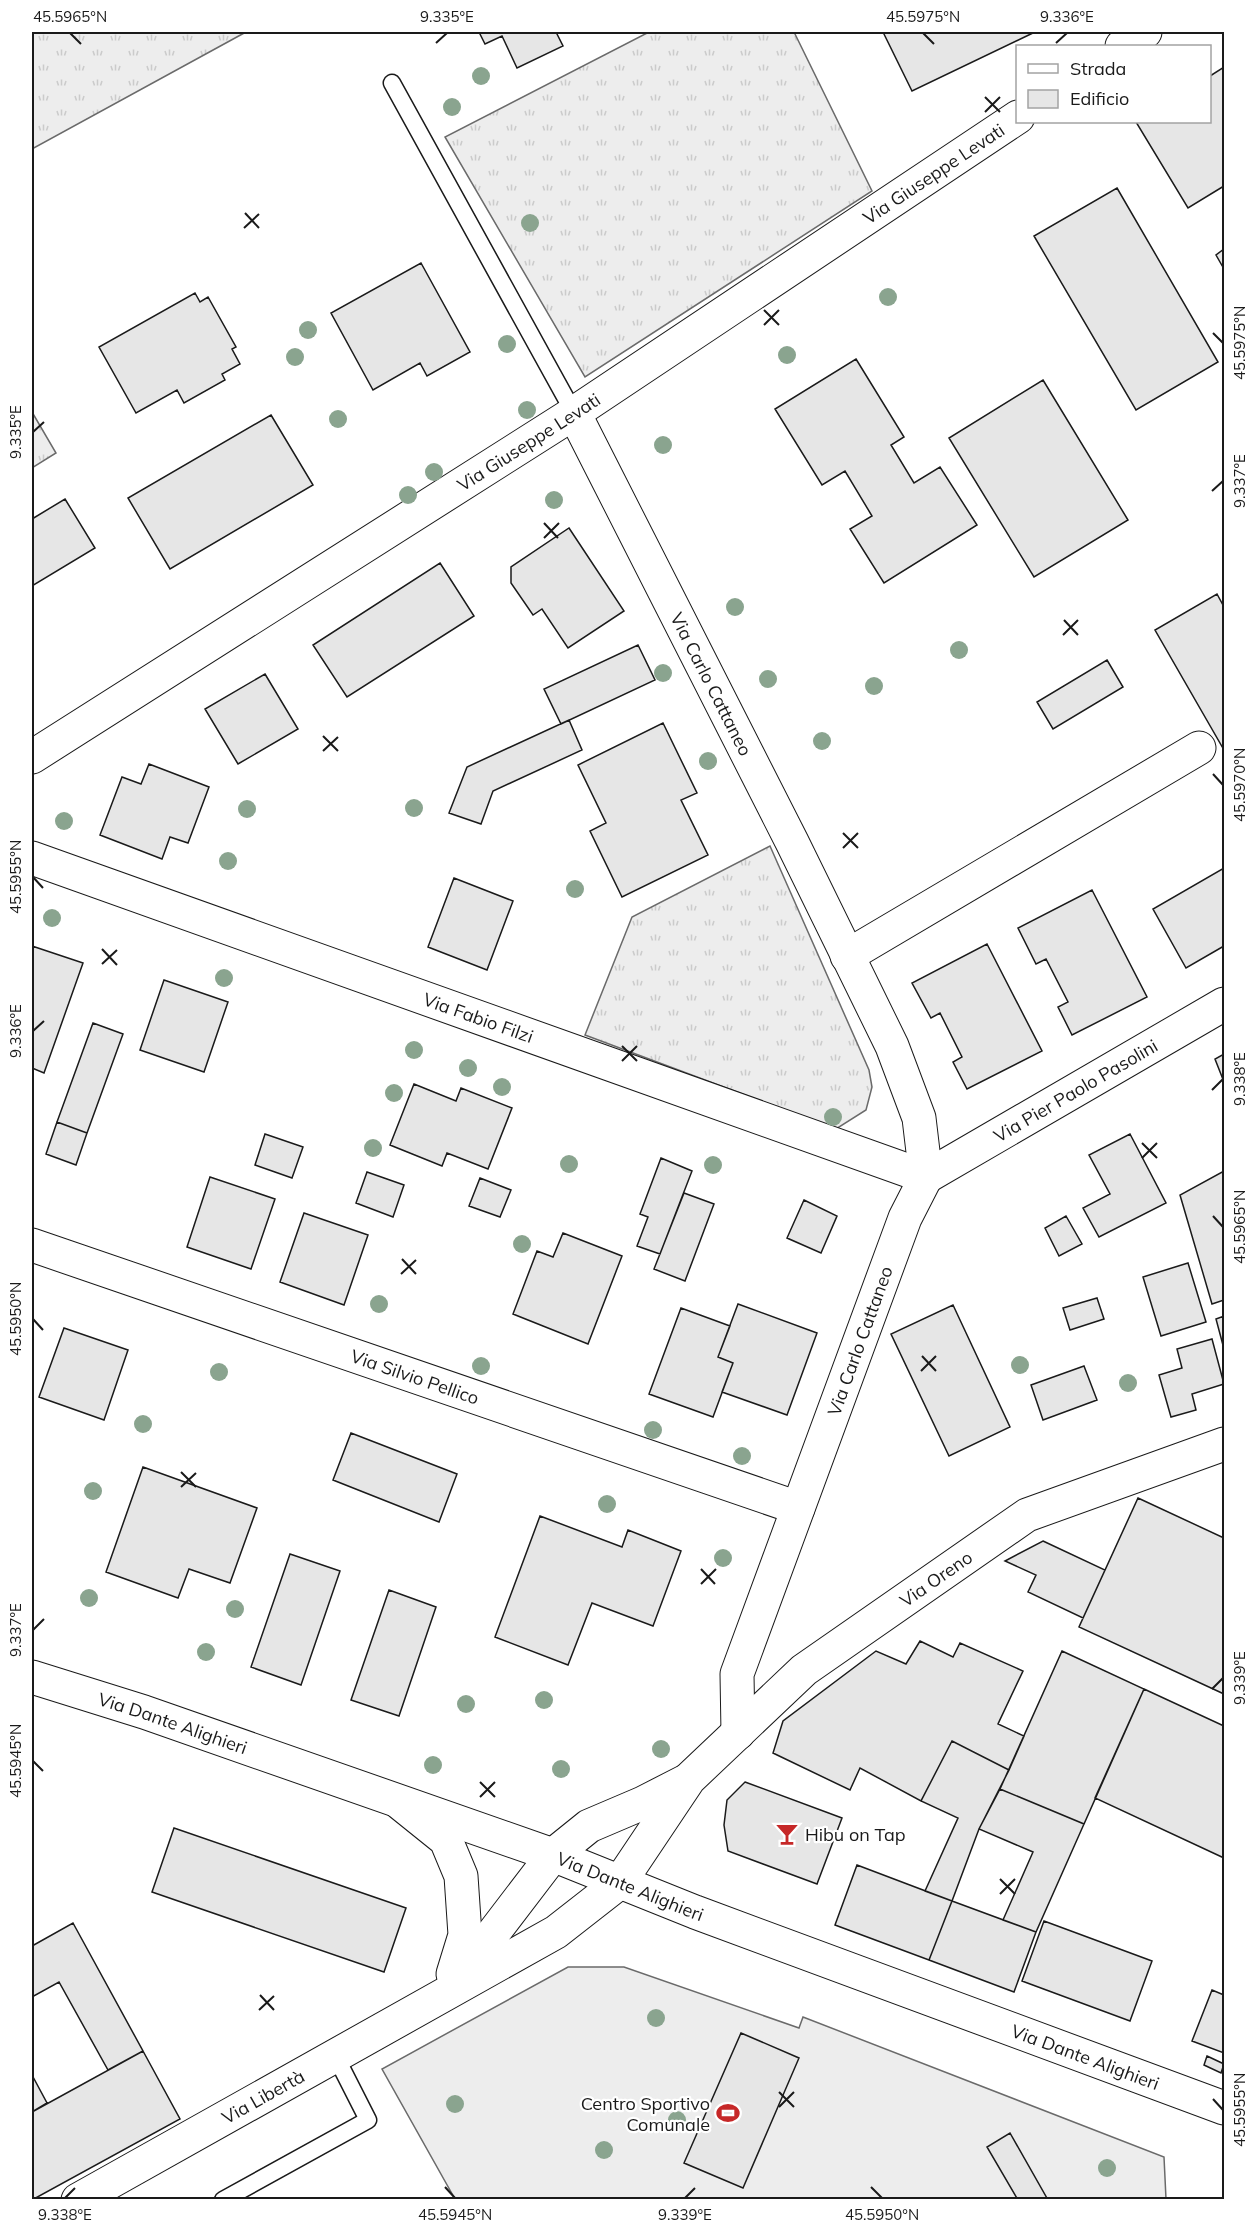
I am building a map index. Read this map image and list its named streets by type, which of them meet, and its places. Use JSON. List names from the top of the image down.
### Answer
{
  "streets": {
    "street": [
      "Via Giuseppe Levati",
      "Via Carlo Cattaneo",
      "Via Fabio Filzi",
      "Via Pier Paolo Pasolini",
      "Via Silvio Pellico",
      "Via Oreno",
      "Via Dante Alighieri",
      "Via Libertà"
    ]
  },
  "crossings": [
    ["Via Giuseppe Levati", "Via Carlo Cattaneo"],
    ["Via Carlo Cattaneo", "Via Fabio Filzi"],
    ["Via Carlo Cattaneo", "Via Pier Paolo Pasolini"],
    ["Via Carlo Cattaneo", "Via Silvio Pellico"],
    ["Via Carlo Cattaneo", "Via Oreno"],
    ["Via Fabio Filzi", "Via Pier Paolo Pasolini"],
    ["Via Oreno", "Via Dante Alighieri"],
    ["Via Oreno", "Via Libertà"],
    ["Via Dante Alighieri", "Via Libertà"]
  ],
  "places": {
    "bar": ["Hibu on Tap"],
    "sports": ["Centro Sportivo Comunale"]
  },
  "legend": ["Strada", "Edificio"],
  "coordinates": [
    "45.5965°N",
    "9.335°E",
    "45.5975°N",
    "9.336°E",
    "9.337°E",
    "45.5970°N",
    "45.5955°N",
    "9.338°E",
    "45.5950°N",
    "9.339°E",
    "45.5945°N"
  ]
}
